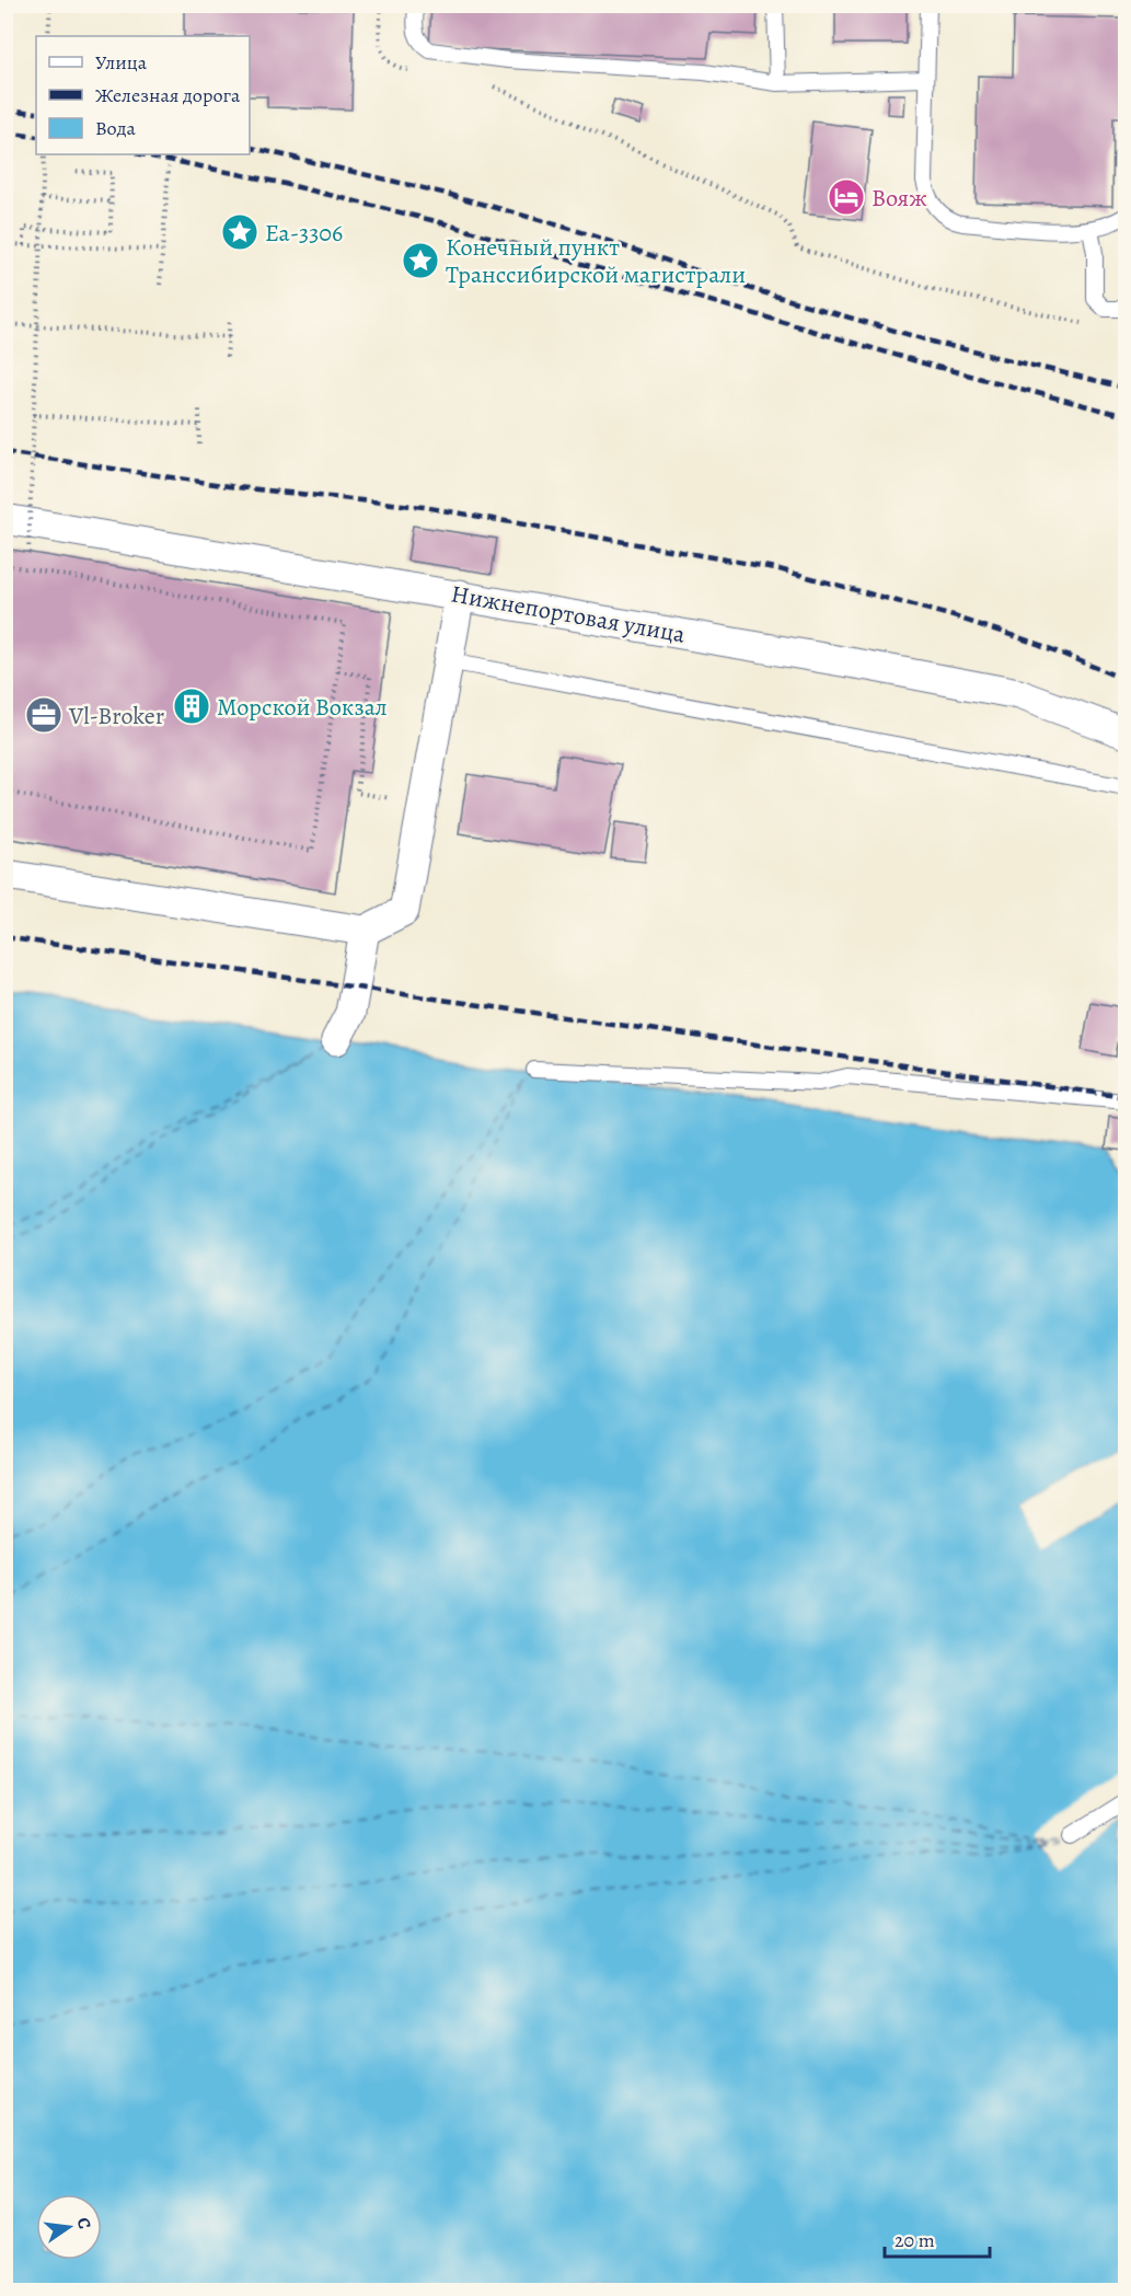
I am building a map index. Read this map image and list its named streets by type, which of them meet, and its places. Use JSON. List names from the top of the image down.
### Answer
{
  "streets": {
    "street": ["Нижнепортовая улица"]
  },
  "places": {
    "hotel": ["Вояж"],
    "place": ["Еа-3306", "Конечный пункт Транссибирской магистрали"],
    "building": ["Морской Вокзал"],
    "office": ["Vl-Broker"]
  },
  "legend": ["Улица", "Железная дорога", "Вода"],
  "scale_bar": "20 m",
  "north": "right"
}
